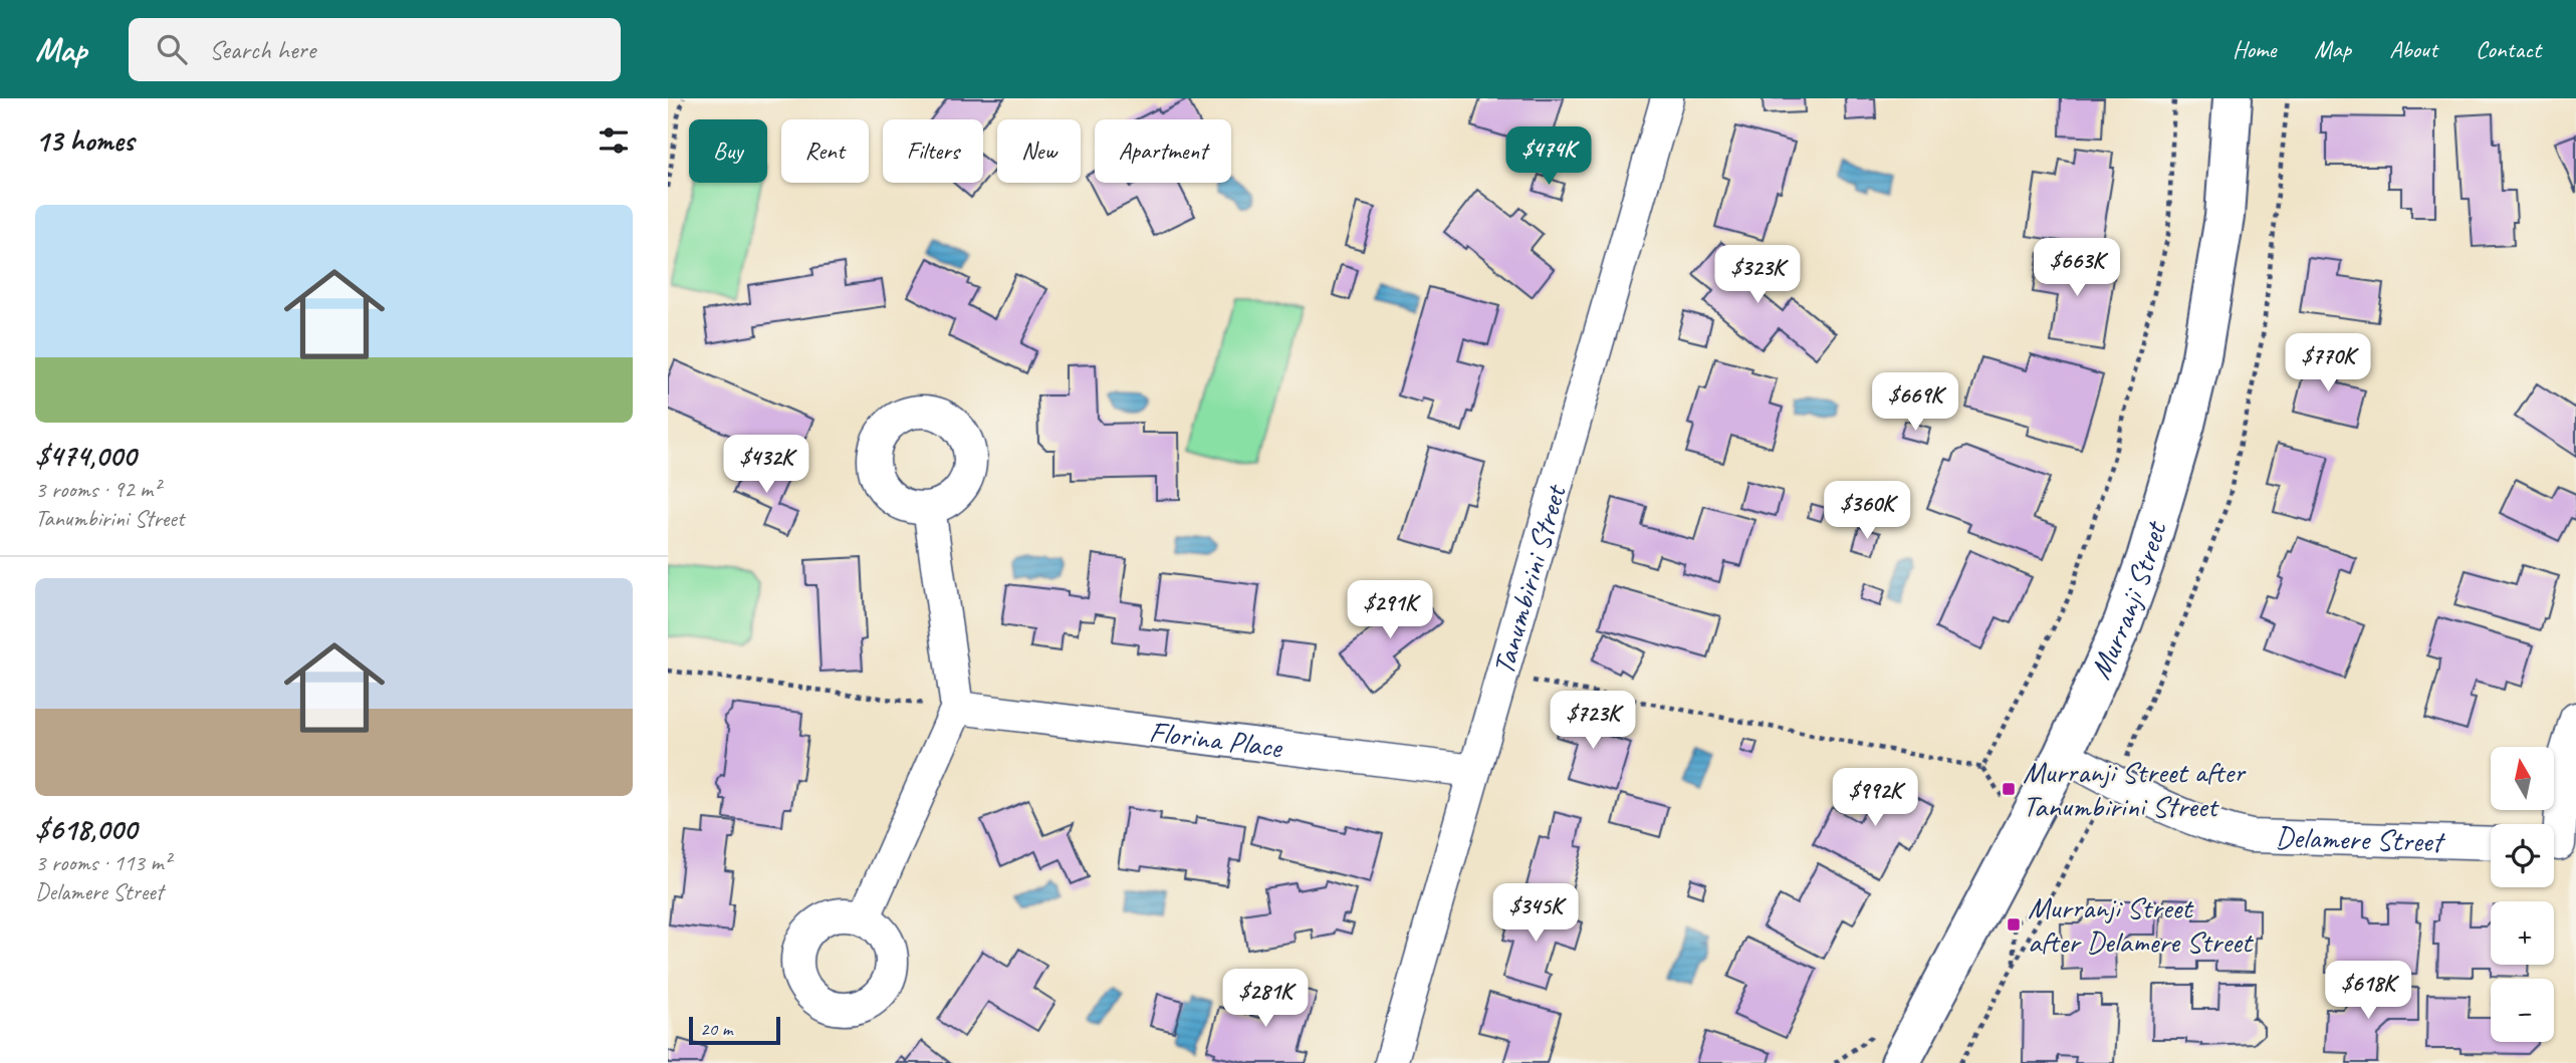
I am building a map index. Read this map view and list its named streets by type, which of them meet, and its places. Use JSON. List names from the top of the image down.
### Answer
{
  "streets": {
    "street": [
      "Tanumbirini Street",
      "Murranji Street",
      "Florina Place",
      "Delamere Street"
    ]
  },
  "crossings": [
    ["Tanumbirini Street", "Florina Place"],
    ["Murranji Street", "Delamere Street"]
  ],
  "places": {
    "transit": ["Murranji Street after Tanumbirini Street", "Murranji Street after Delamere Street"]
  },
  "scale_bar": "20 m",
  "north": "top",
  "page": {
    "header": "Map",
    "search": "Search here",
    "nav": [
      "Home",
      "Map",
      "About",
      "Contact"
    ],
    "heading": "13 homes",
    "chip": [
      "Buy",
      "Rent",
      "Filters",
      "New",
      "Apartment"
    ],
    "price": [
      "$474K",
      "$663K",
      "$323K",
      "$770K",
      "$669K",
      "$432K",
      "$360K",
      "$291K",
      "$723K",
      "$992K",
      "$345K",
      "$618K",
      "$281K"
    ],
    "list": [
      {
        "name": "$474,000",
        "note": "3 rooms · 92 m² · Tanumbirini Street"
      },
      {
        "name": "$618,000",
        "note": "3 rooms · 113 m² · Delamere Street"
      }
    ],
    "map_buttons": ["+", "−"],
    "scale": "20 m"
  }
}
